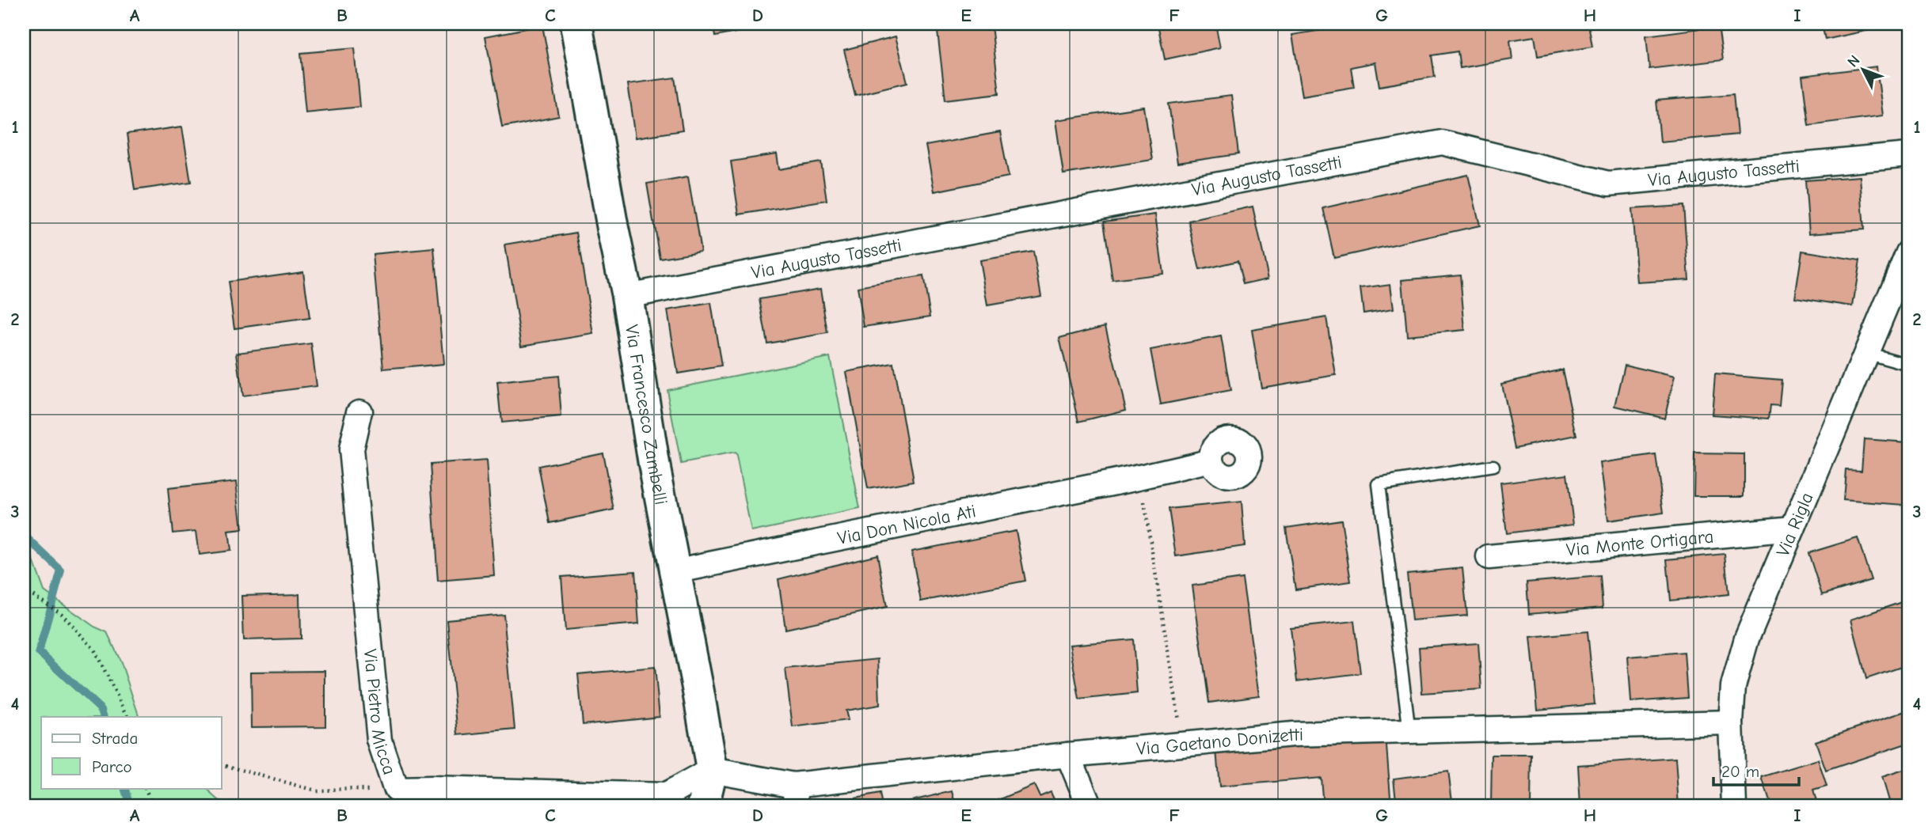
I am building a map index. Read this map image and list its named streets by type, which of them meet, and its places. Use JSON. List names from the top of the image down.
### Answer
{
  "streets": {
    "main road": ["Via Francesco Zambelli"],
    "street": [
      "Via Augusto Tassetti",
      "Via Don Nicola Ati",
      "Via Rigla",
      "Via Monte Ortigara",
      "Via Pietro Micca",
      "Via Gaetano Donizetti"
    ]
  },
  "crossings": [
    ["Via Augusto Tassetti", "Via Francesco Zambelli"],
    ["Via Francesco Zambelli", "Via Don Nicola Ati"],
    ["Via Francesco Zambelli", "Via Pietro Micca"],
    ["Via Francesco Zambelli", "Via Gaetano Donizetti"],
    ["Via Rigla", "Via Monte Ortigara"],
    ["Via Rigla", "Via Gaetano Donizetti"],
    ["Via Pietro Micca", "Via Gaetano Donizetti"]
  ],
  "legend": ["Strada", "Parco"],
  "scale_bar": "20 m",
  "north": "top left",
  "grid": {
    "columns": [
      "A",
      "B",
      "C",
      "D",
      "E",
      "F",
      "G",
      "H",
      "I"
    ],
    "rows": [
      "1",
      "2",
      "3",
      "4"
    ]
  }
}
